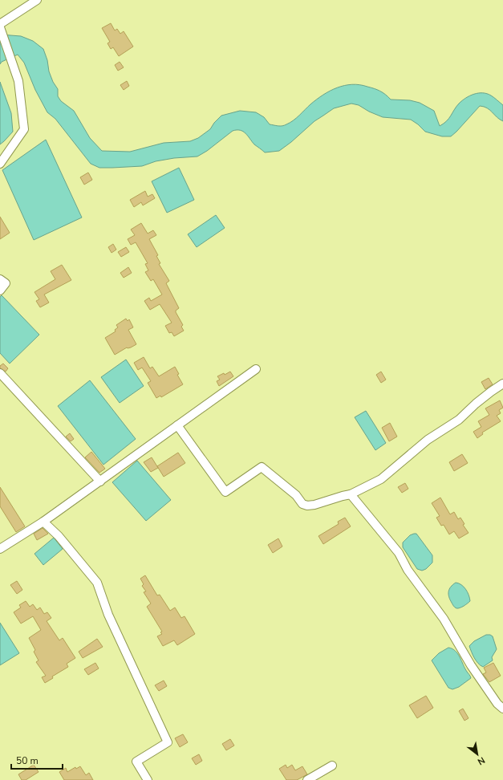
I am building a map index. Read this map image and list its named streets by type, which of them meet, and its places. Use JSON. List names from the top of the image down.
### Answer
{
  "scale_bar": "50 m",
  "north": "bottom right"
}
